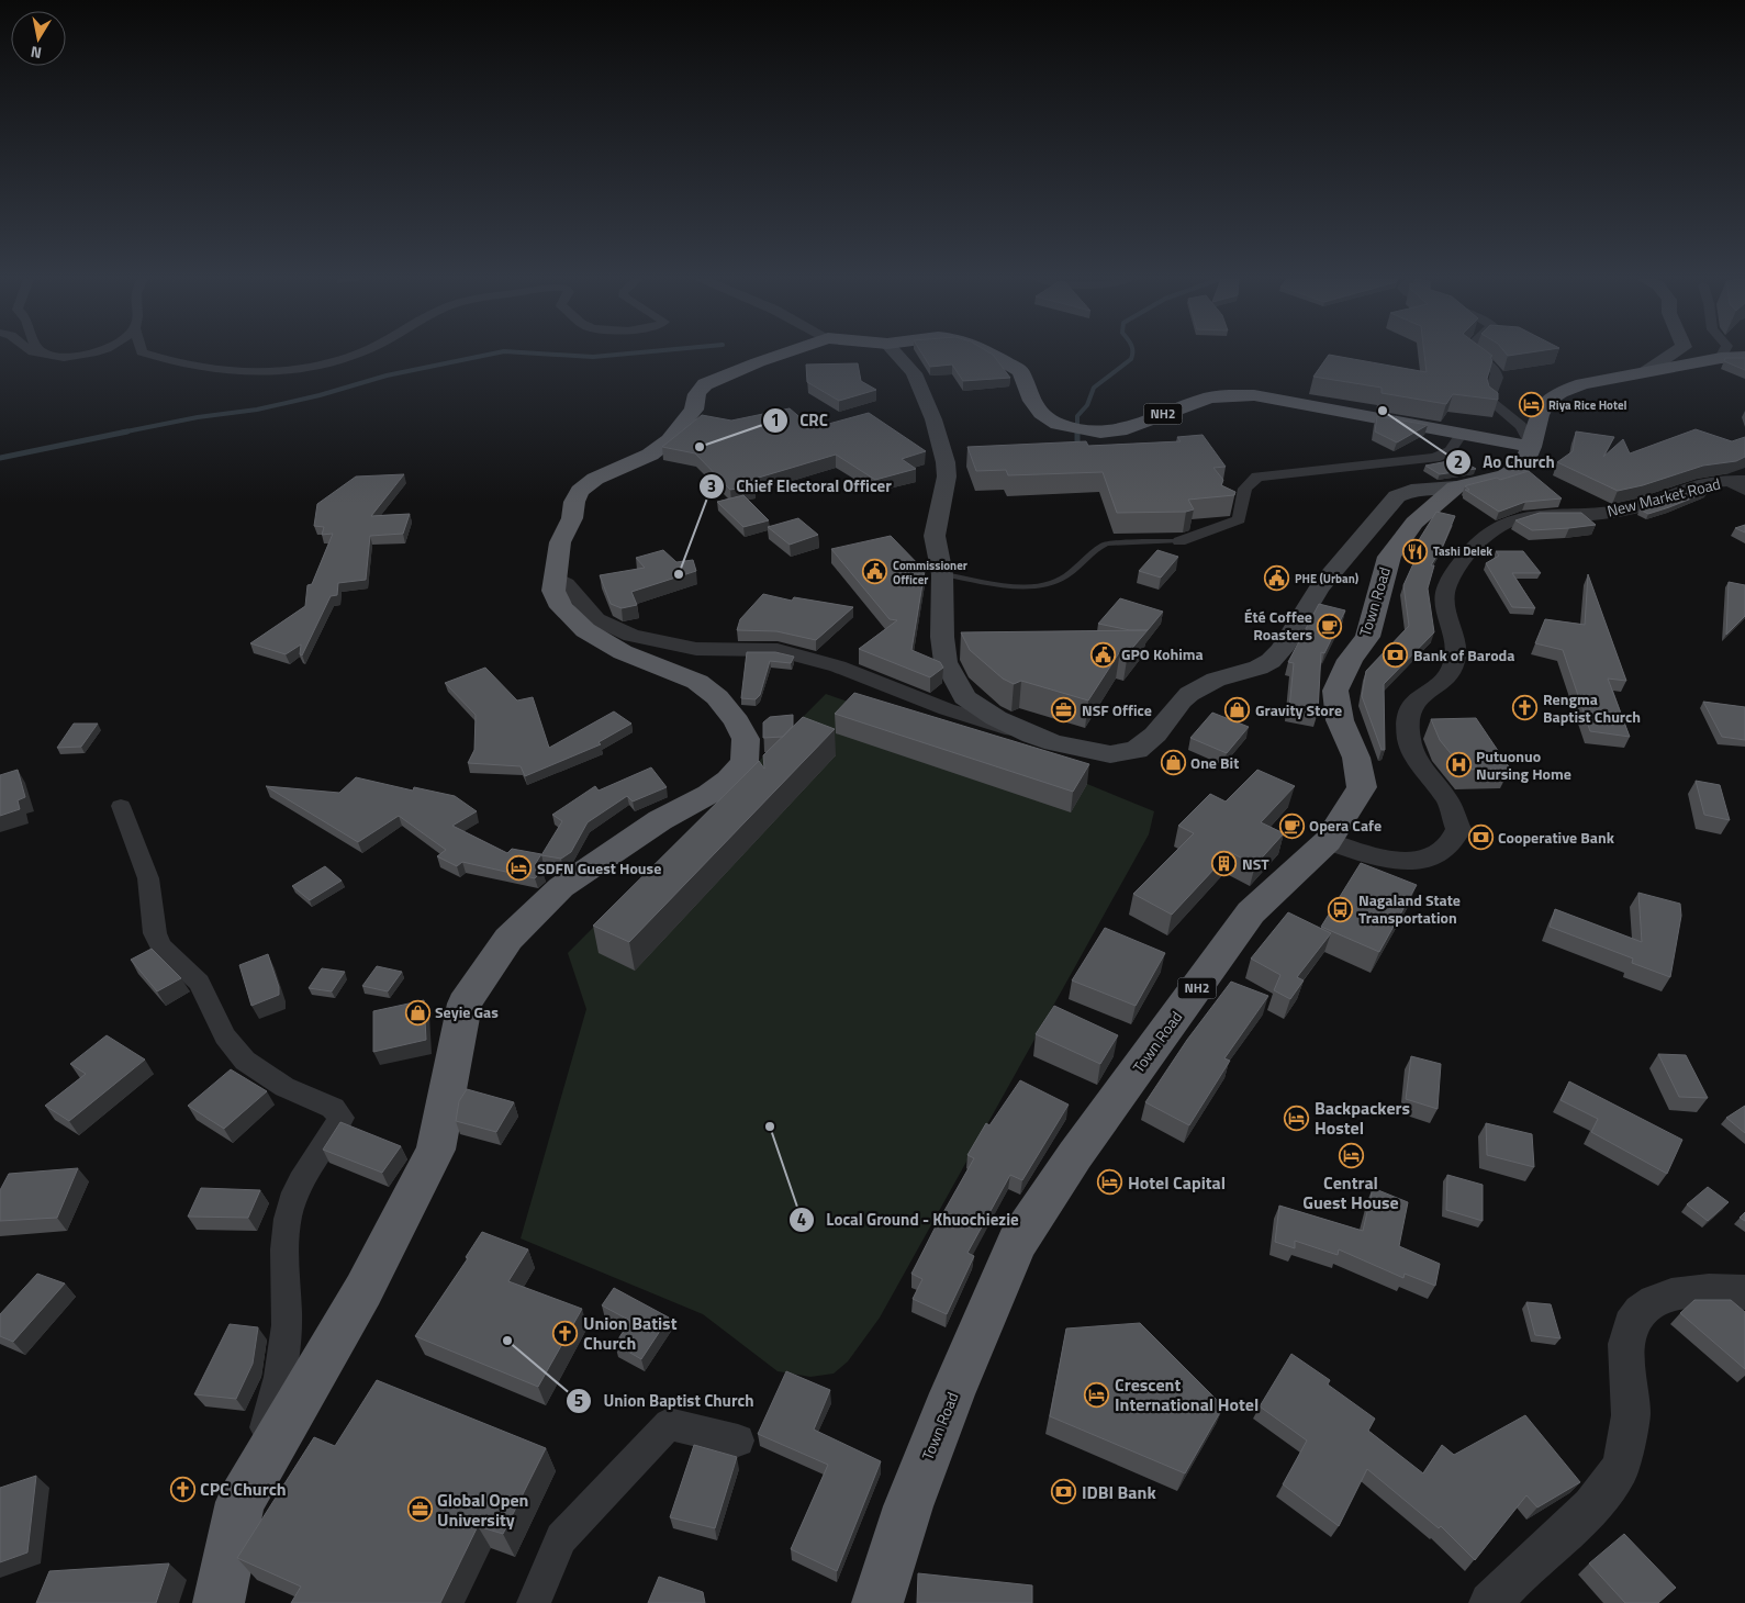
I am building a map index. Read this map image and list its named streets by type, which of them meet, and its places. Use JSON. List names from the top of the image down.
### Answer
{
  "streets": {
    "highway": ["NH2", "Town Road"],
    "street": ["New Market Road"]
  },
  "crossings": [
    ["NH2", "Town Road"],
    ["New Market Road", "Town Road"]
  ],
  "places": {
    "hotel": [
      "Riya Rice Hotel",
      "SDFN Guest House",
      "Backpackers Hostel",
      "Central Guest House",
      "Hotel Capital",
      "Crescent International Hotel"
    ],
    "other": [
      "Ao Church",
      "CRC",
      "Chief Electoral Officer",
      "Local Ground - Khuochiezie",
      "Union Baptist Church"
    ],
    "restaurant": ["Tashi Delek"],
    "public building": ["Commissioner Officer", "PHE (Urban)", "GPO Kohima"],
    "cafe": ["Été Coffee Roasters", "Opera Cafe"],
    "bank": ["Bank of Baroda", "Cooperative Bank", "IDBI Bank"],
    "church": ["Rengma Baptist Church", "Union Batist Church", "CPC Church"],
    "office": ["NSF Office", "Global Open University"],
    "shop": ["Gravity Store", "One Bit", "Seyie Gas"],
    "hospital": ["Putuonuo Nursing Home"],
    "building": ["NST"],
    "bus stop": ["Nagaland State Transportation"]
  },
  "north": "bottom"
}
